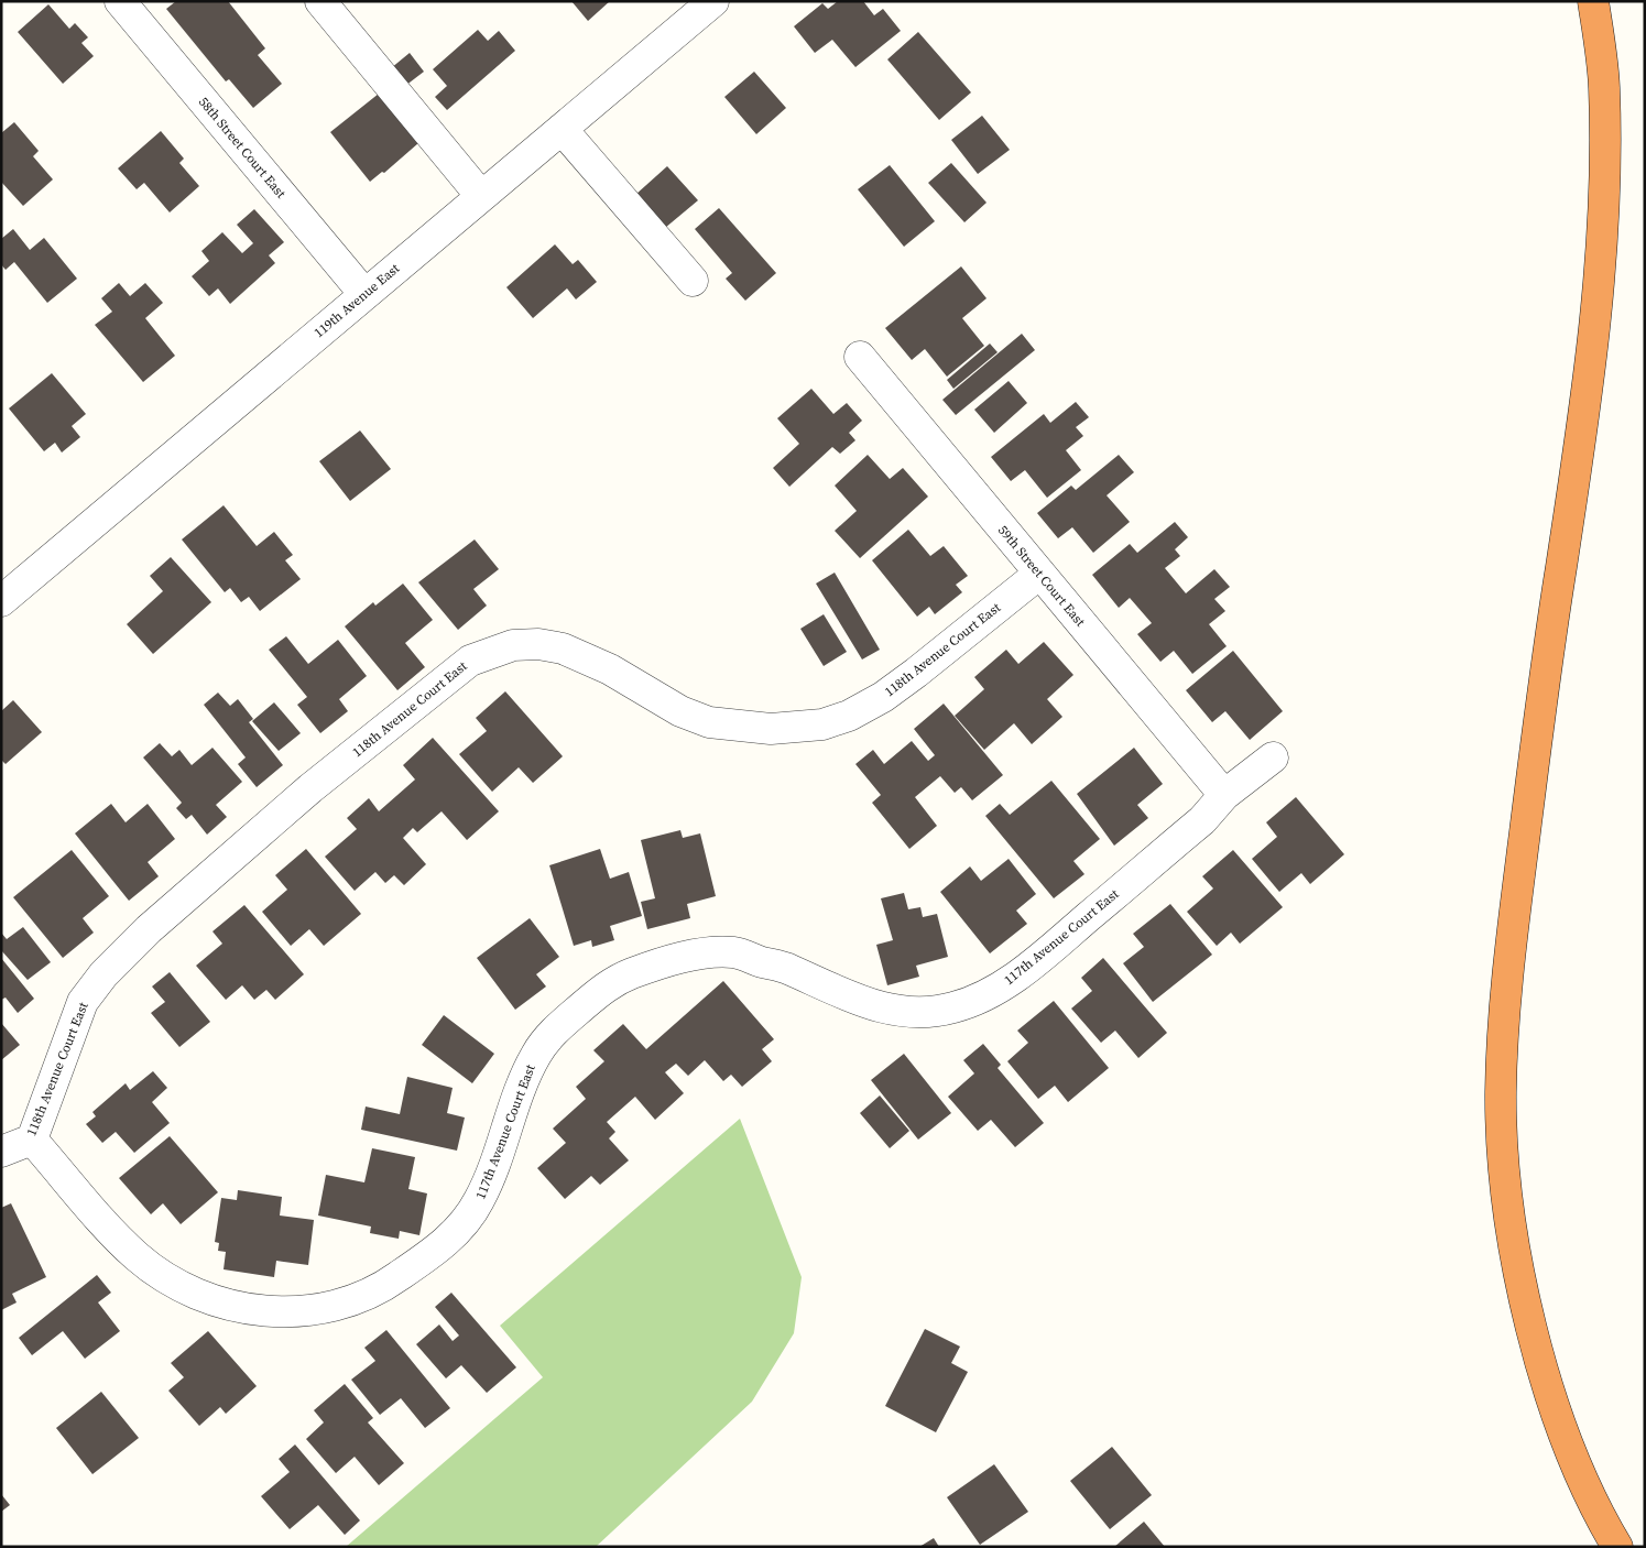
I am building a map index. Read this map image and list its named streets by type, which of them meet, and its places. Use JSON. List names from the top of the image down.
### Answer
{
  "streets": {
    "street": [
      "58th Street Court East",
      "119th Avenue East",
      "59th Street Court East",
      "118th Avenue Court East",
      "117th Avenue Court East"
    ]
  },
  "crossings": [
    ["58th Street Court East", "119th Avenue East"],
    ["59th Street Court East", "118th Avenue Court East"],
    ["59th Street Court East", "117th Avenue Court East"],
    ["118th Avenue Court East", "117th Avenue Court East"]
  ]
}
